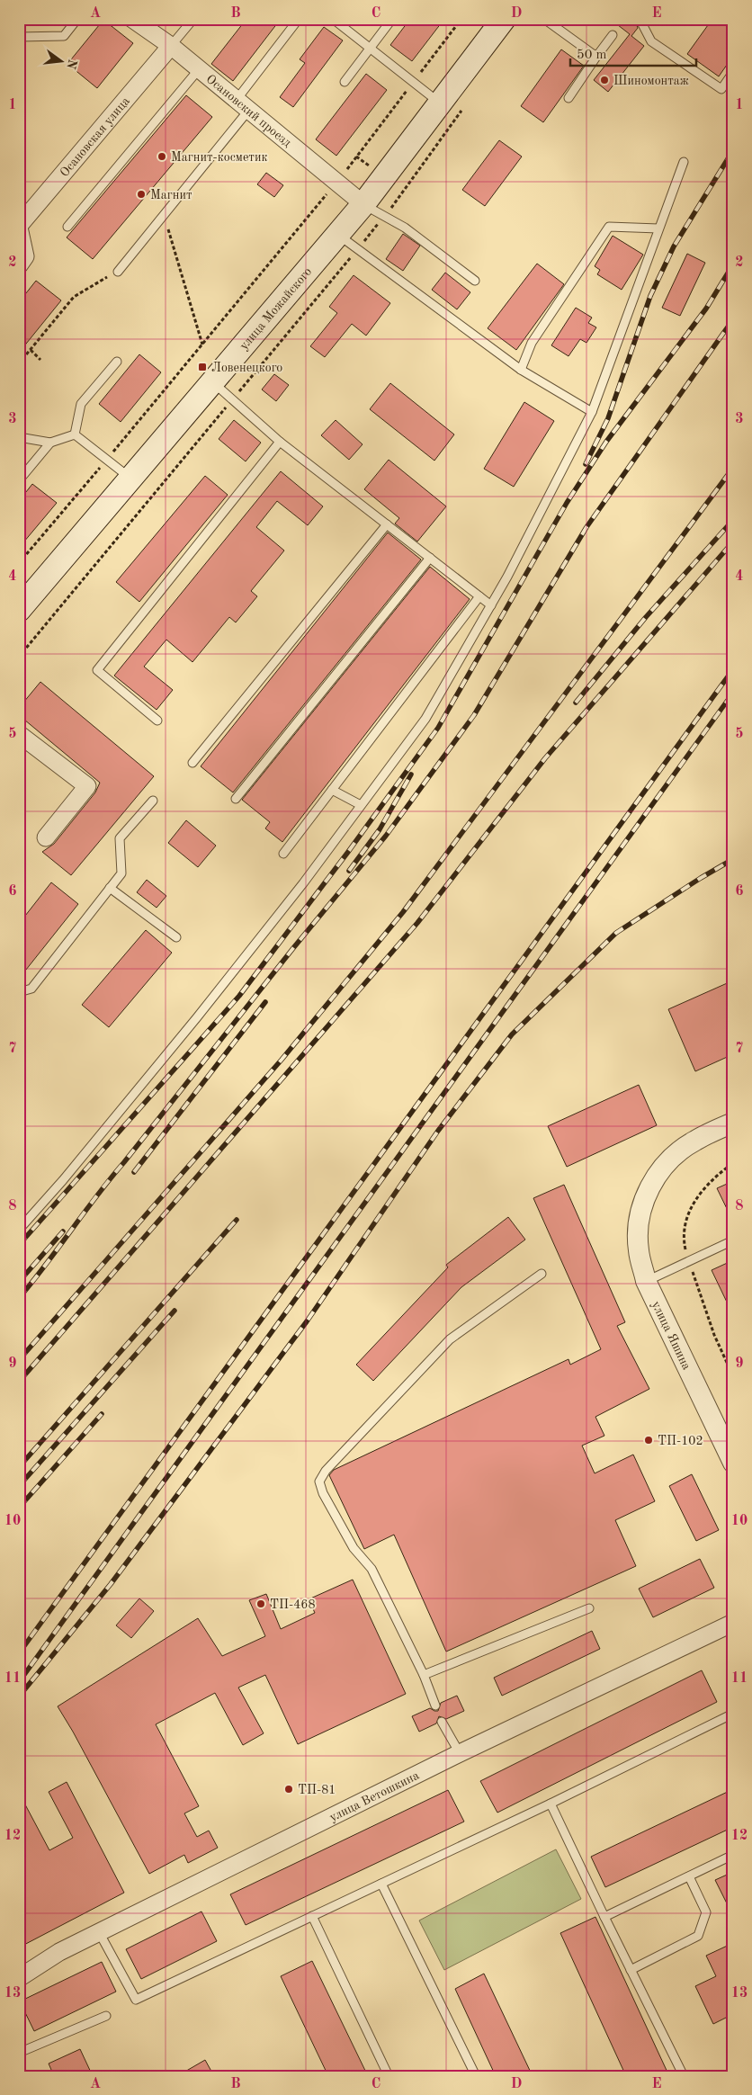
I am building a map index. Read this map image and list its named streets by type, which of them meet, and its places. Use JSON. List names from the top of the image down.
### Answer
{
  "streets": {
    "main road": ["улица Можайского"],
    "street": [
      "Осановский проезд",
      "Осановская улица",
      "улица Яшина",
      "улица Ветошкина"
    ]
  },
  "crossings": [
    ["Осановский проезд", "Осановская улица"],
    ["Осановский проезд", "улица Можайского"]
  ],
  "places": {
    "other": [
      "Шиномонтаж",
      "Магнит-косметик",
      "Магнит",
      "ТП-102",
      "ТП-468",
      "ТП-81"
    ],
    "transit": ["Ловенецкого"]
  },
  "scale_bar": "50 m",
  "north": "right",
  "grid": {
    "columns": [
      "A",
      "B",
      "C",
      "D",
      "E"
    ],
    "rows": [
      "1",
      "2",
      "3",
      "4",
      "5",
      "6",
      "7",
      "8",
      "9",
      "10",
      "11",
      "12",
      "13"
    ]
  }
}
